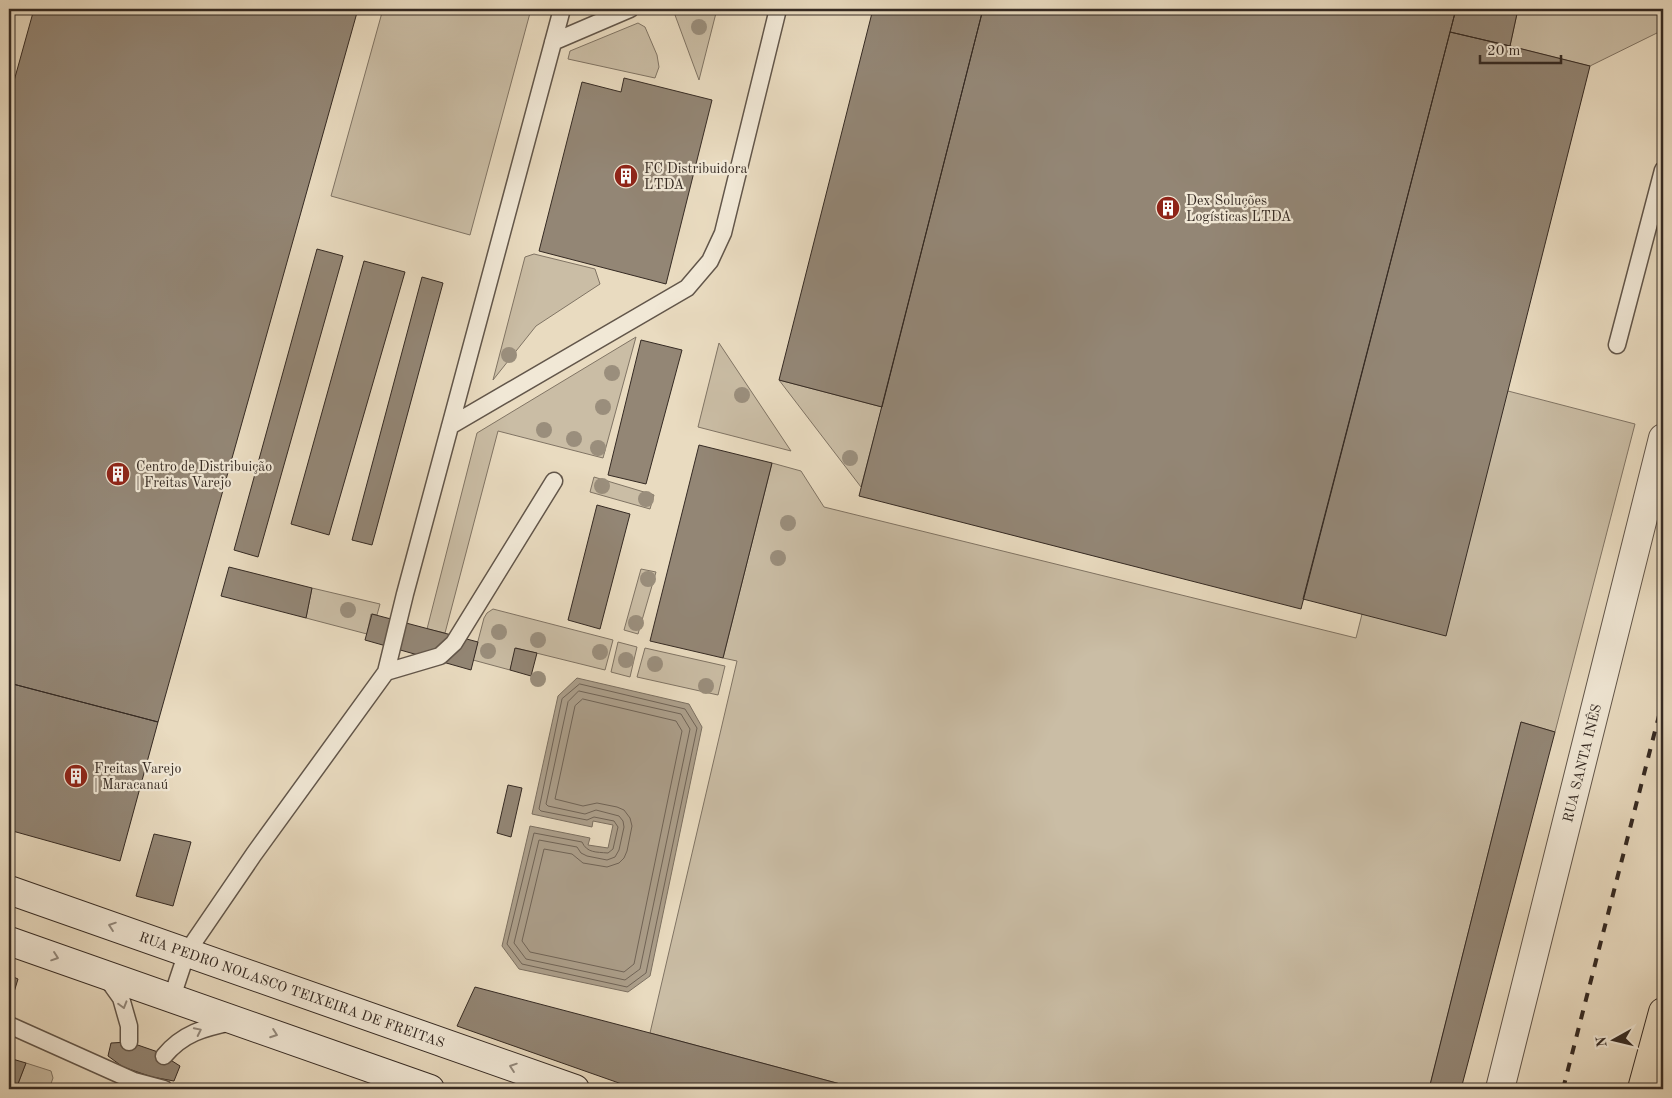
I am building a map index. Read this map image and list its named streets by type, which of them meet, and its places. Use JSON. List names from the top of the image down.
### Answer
{
  "streets": {
    "main road": ["RUA SANTA INÊS", "RUA PEDRO NOLASCO TEIXEIRA DE FREITAS"]
  },
  "places": {
    "building": [
      "FC Distribuidora LTDA",
      "Dex Soluções Logísticas LTDA",
      "Centro de Distribuição | Freitas Varejo",
      "Freitas Varejo | Maracanaú"
    ]
  },
  "scale_bar": "20 m",
  "north": "left"
}
